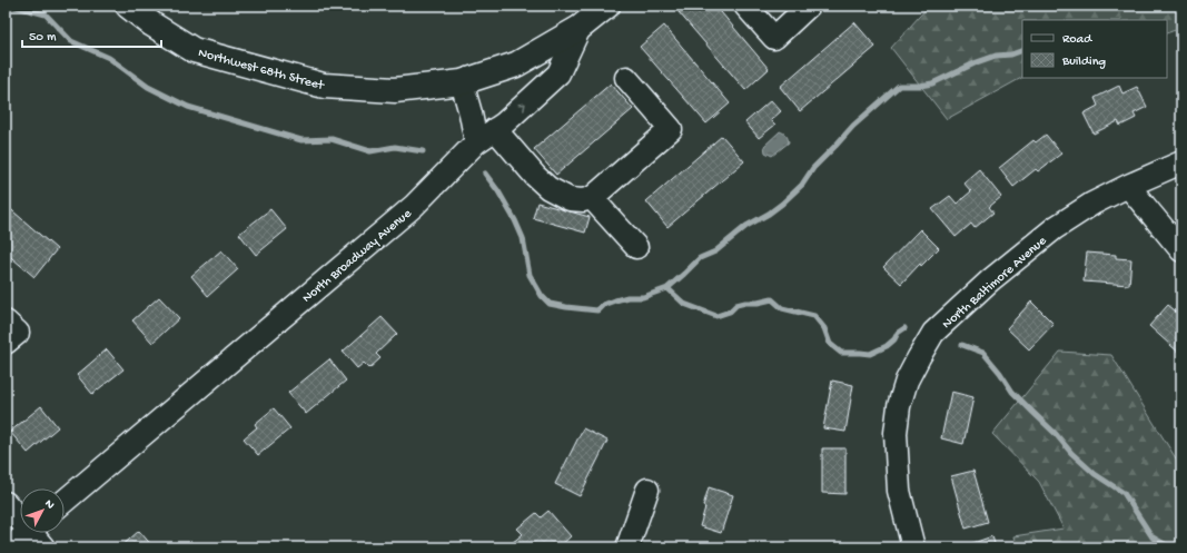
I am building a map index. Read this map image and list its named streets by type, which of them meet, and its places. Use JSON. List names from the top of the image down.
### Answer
{
  "streets": {
    "main road": ["Northwest 68th Street"],
    "street": ["North Broadway Avenue", "North Baltimore Avenue"]
  },
  "legend": ["Road", "Building"],
  "scale_bar": "50 m",
  "north": "top right"
}
